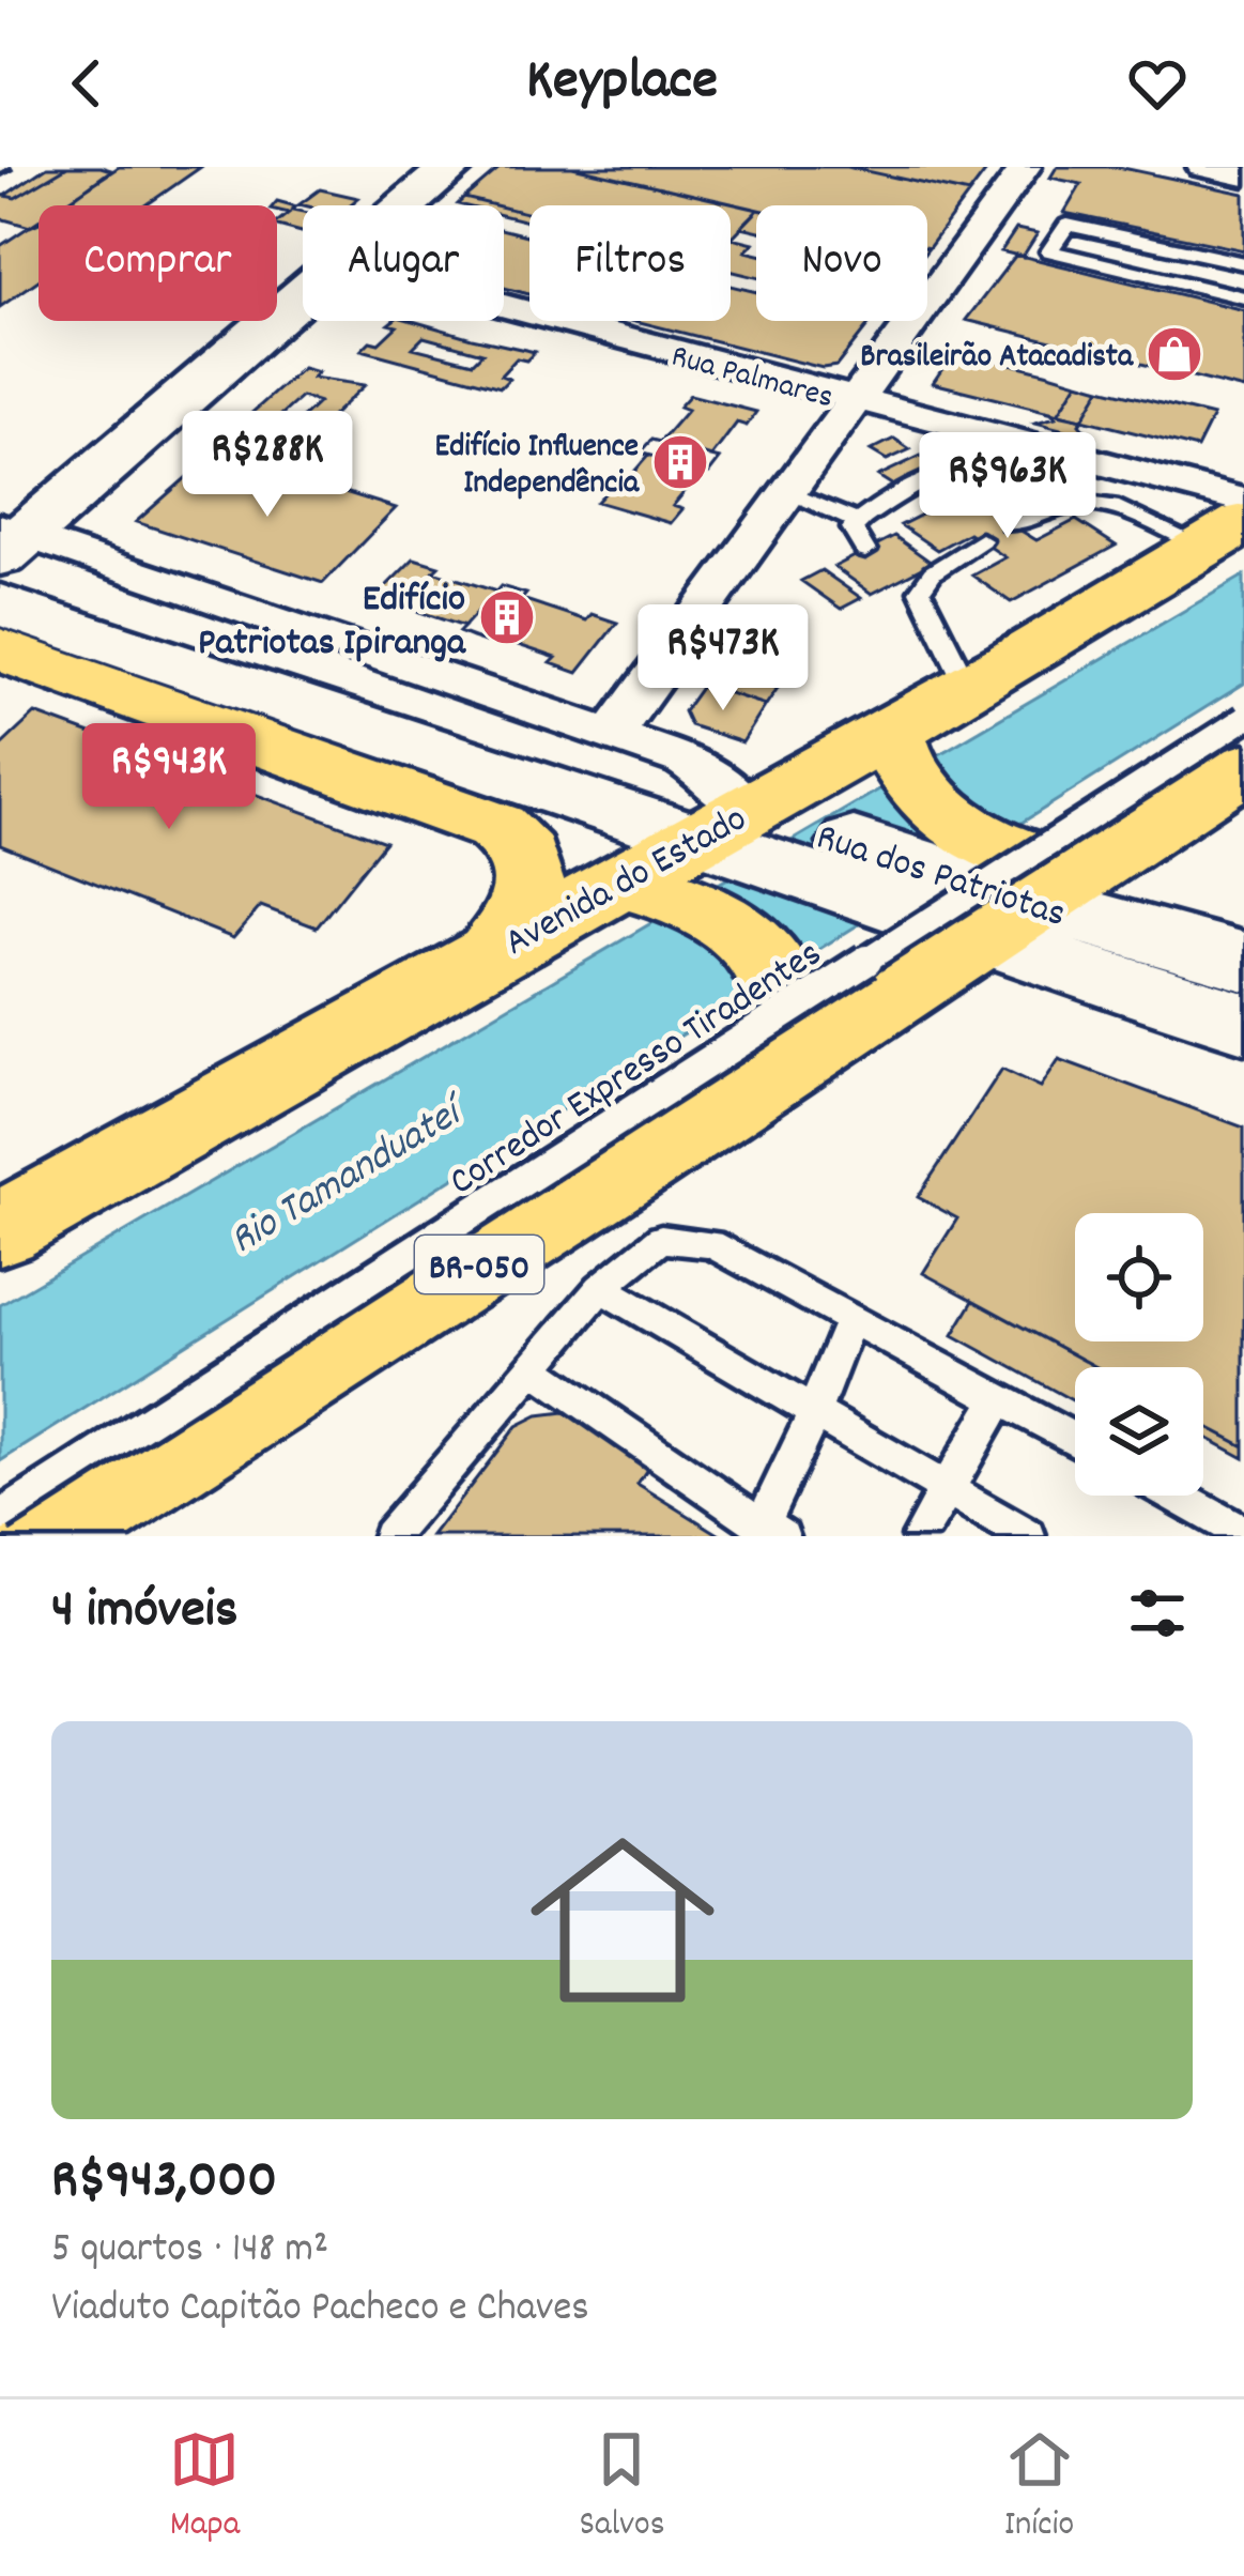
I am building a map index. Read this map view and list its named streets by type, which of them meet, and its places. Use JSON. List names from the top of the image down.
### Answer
{
  "streets": {
    "highway": ["Avenida do Estado", "BR-050"],
    "main road": ["Rua dos Patriotas"],
    "street": ["Rua Palmares"],
    "lane": ["Corredor Expresso Tiradentes"]
  },
  "crossings": [
    ["Rua dos Patriotas", "Avenida do Estado"],
    ["Rua dos Patriotas", "BR-050"]
  ],
  "water": ["Rio Tamanduateí"],
  "places": {
    "shop": ["Brasileirão Atacadista"],
    "building": ["Edifício Influence Independência", "Edifício Patriotas Ipiranga"]
  },
  "page": {
    "header": "Keyplace",
    "chip": [
      "Comprar",
      "Alugar",
      "Filtros",
      "Novo"
    ],
    "price": [
      "R$288K",
      "R$963K",
      "R$473K",
      "R$943K"
    ],
    "heading": "4 imóveis",
    "list": [
      {
        "name": "R$943,000",
        "note": "5 quartos · 148 m² · Viaduto Capitão Pacheco e Chaves"
      }
    ],
    "tabs": ["Mapa", "Salvos", "Início"]
  }
}
